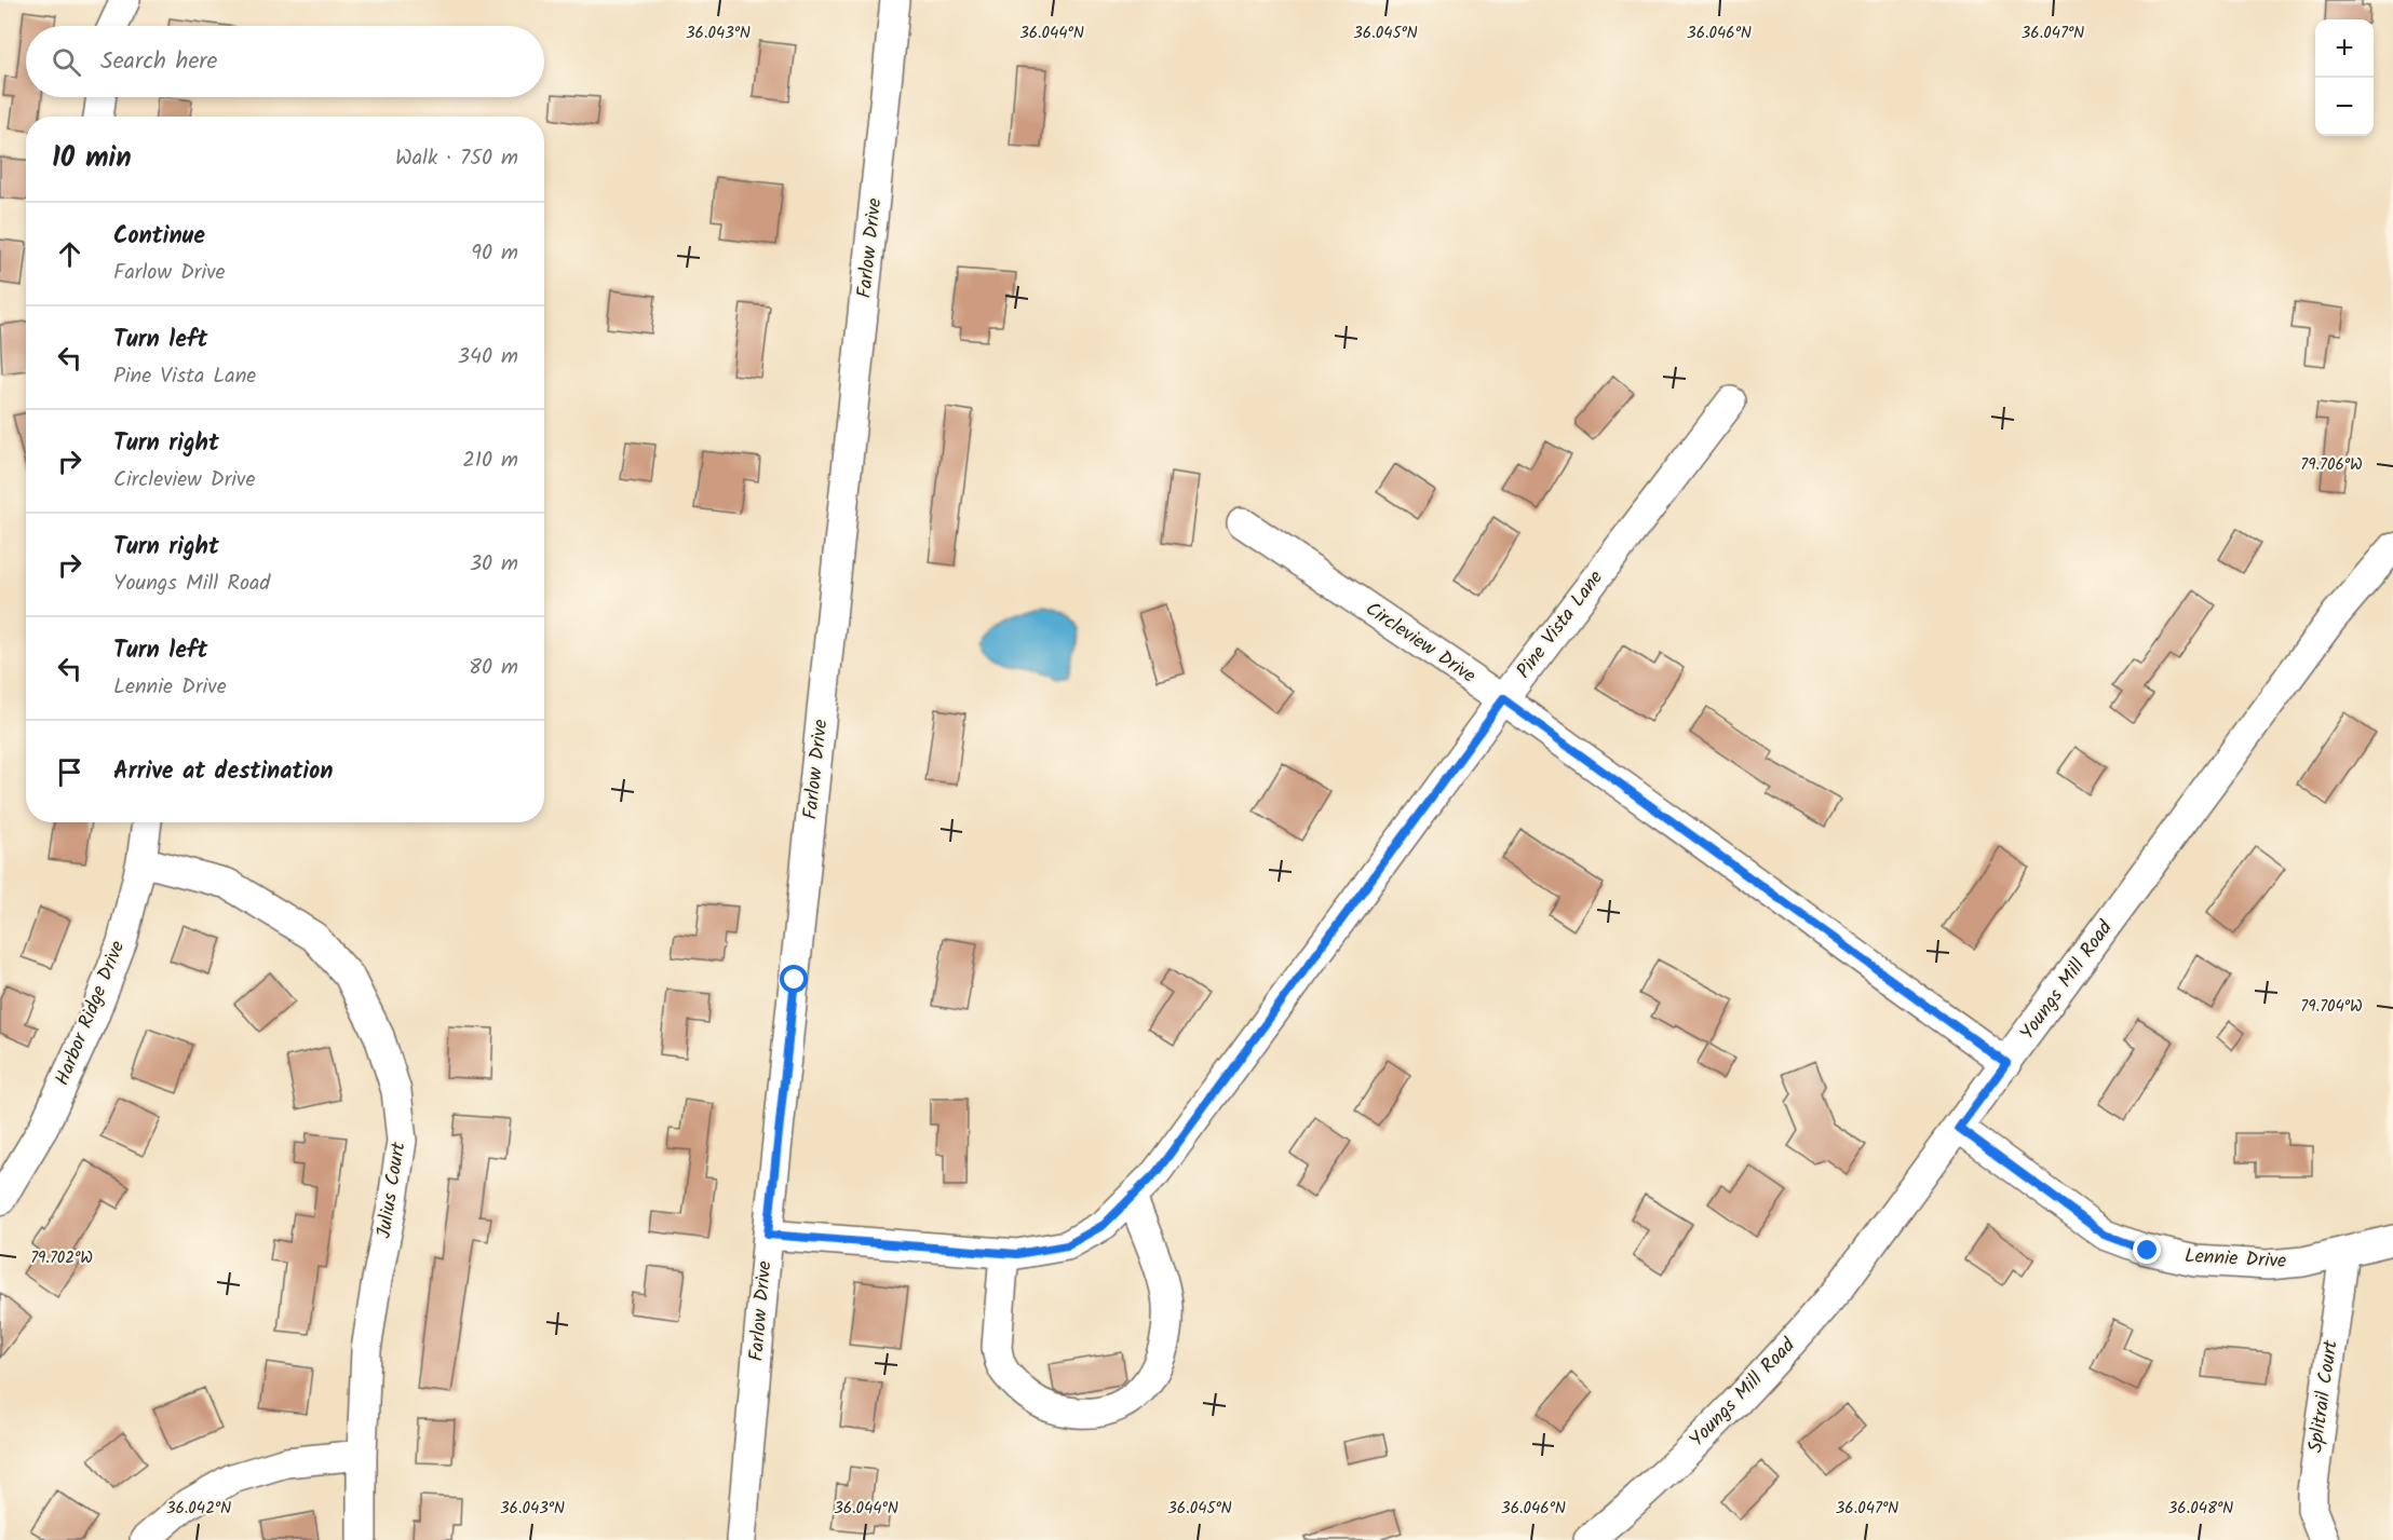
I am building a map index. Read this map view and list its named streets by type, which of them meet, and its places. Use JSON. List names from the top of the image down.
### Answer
{
  "streets": {
    "street": [
      "Farlow Drive",
      "Pine Vista Lane",
      "Circleview Drive",
      "Youngs Mill Road",
      "Harbor Ridge Drive",
      "Julius Court",
      "Lennie Drive",
      "Splitrail Court"
    ]
  },
  "crossings": [
    ["Farlow Drive", "Pine Vista Lane"],
    ["Pine Vista Lane", "Circleview Drive"],
    ["Circleview Drive", "Youngs Mill Road"],
    ["Youngs Mill Road", "Lennie Drive"],
    ["Harbor Ridge Drive", "Julius Court"],
    ["Lennie Drive", "Splitrail Court"]
  ],
  "page": {
    "map_buttons": ["+", "−"],
    "search": "Search here",
    "heading": ["10 min", "Walk · 750 m"],
    "list": [
      ["Continue", "Farlow Drive", "90 m"],
      ["Turn left", "Pine Vista Lane", "340 m"],
      ["Turn right", "Circleview Drive", "210 m"],
      ["Turn right", "Youngs Mill Road", "30 m"],
      ["Turn left", "Lennie Drive", "80 m"],
      "Arrive at destination"
    ]
  },
  "coordinates": [
    "36.043°N",
    "36.044°N",
    "36.045°N",
    "36.046°N",
    "36.047°N",
    "79.706°W",
    "79.704°W",
    "79.702°W",
    "36.042°N",
    "36.048°N"
  ]
}
